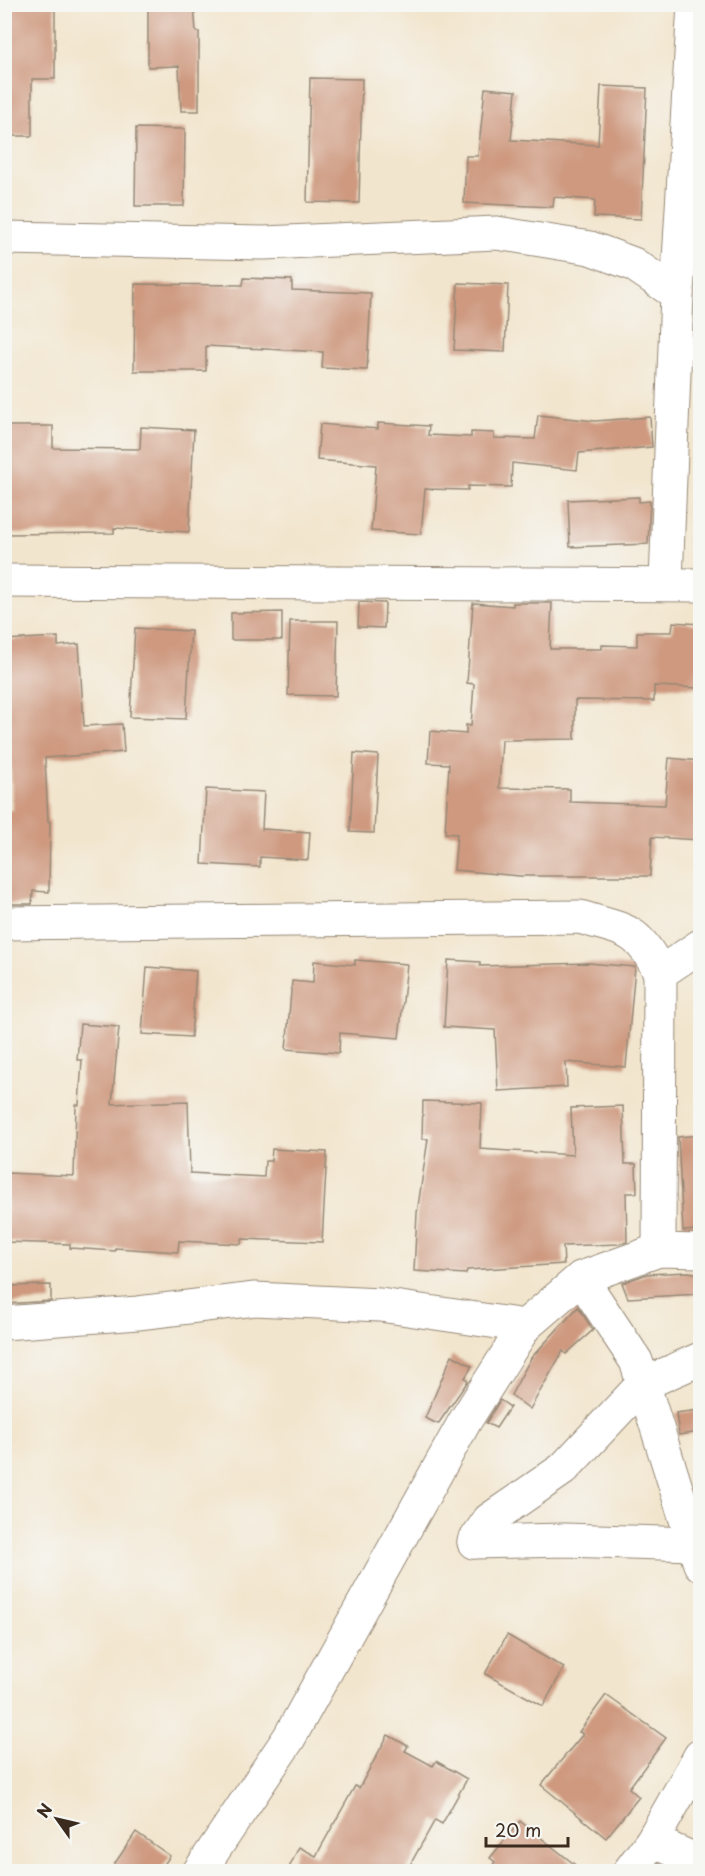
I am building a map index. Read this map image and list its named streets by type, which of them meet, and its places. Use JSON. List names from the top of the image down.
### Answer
{
  "scale_bar": "20 m",
  "north": "top left"
}
